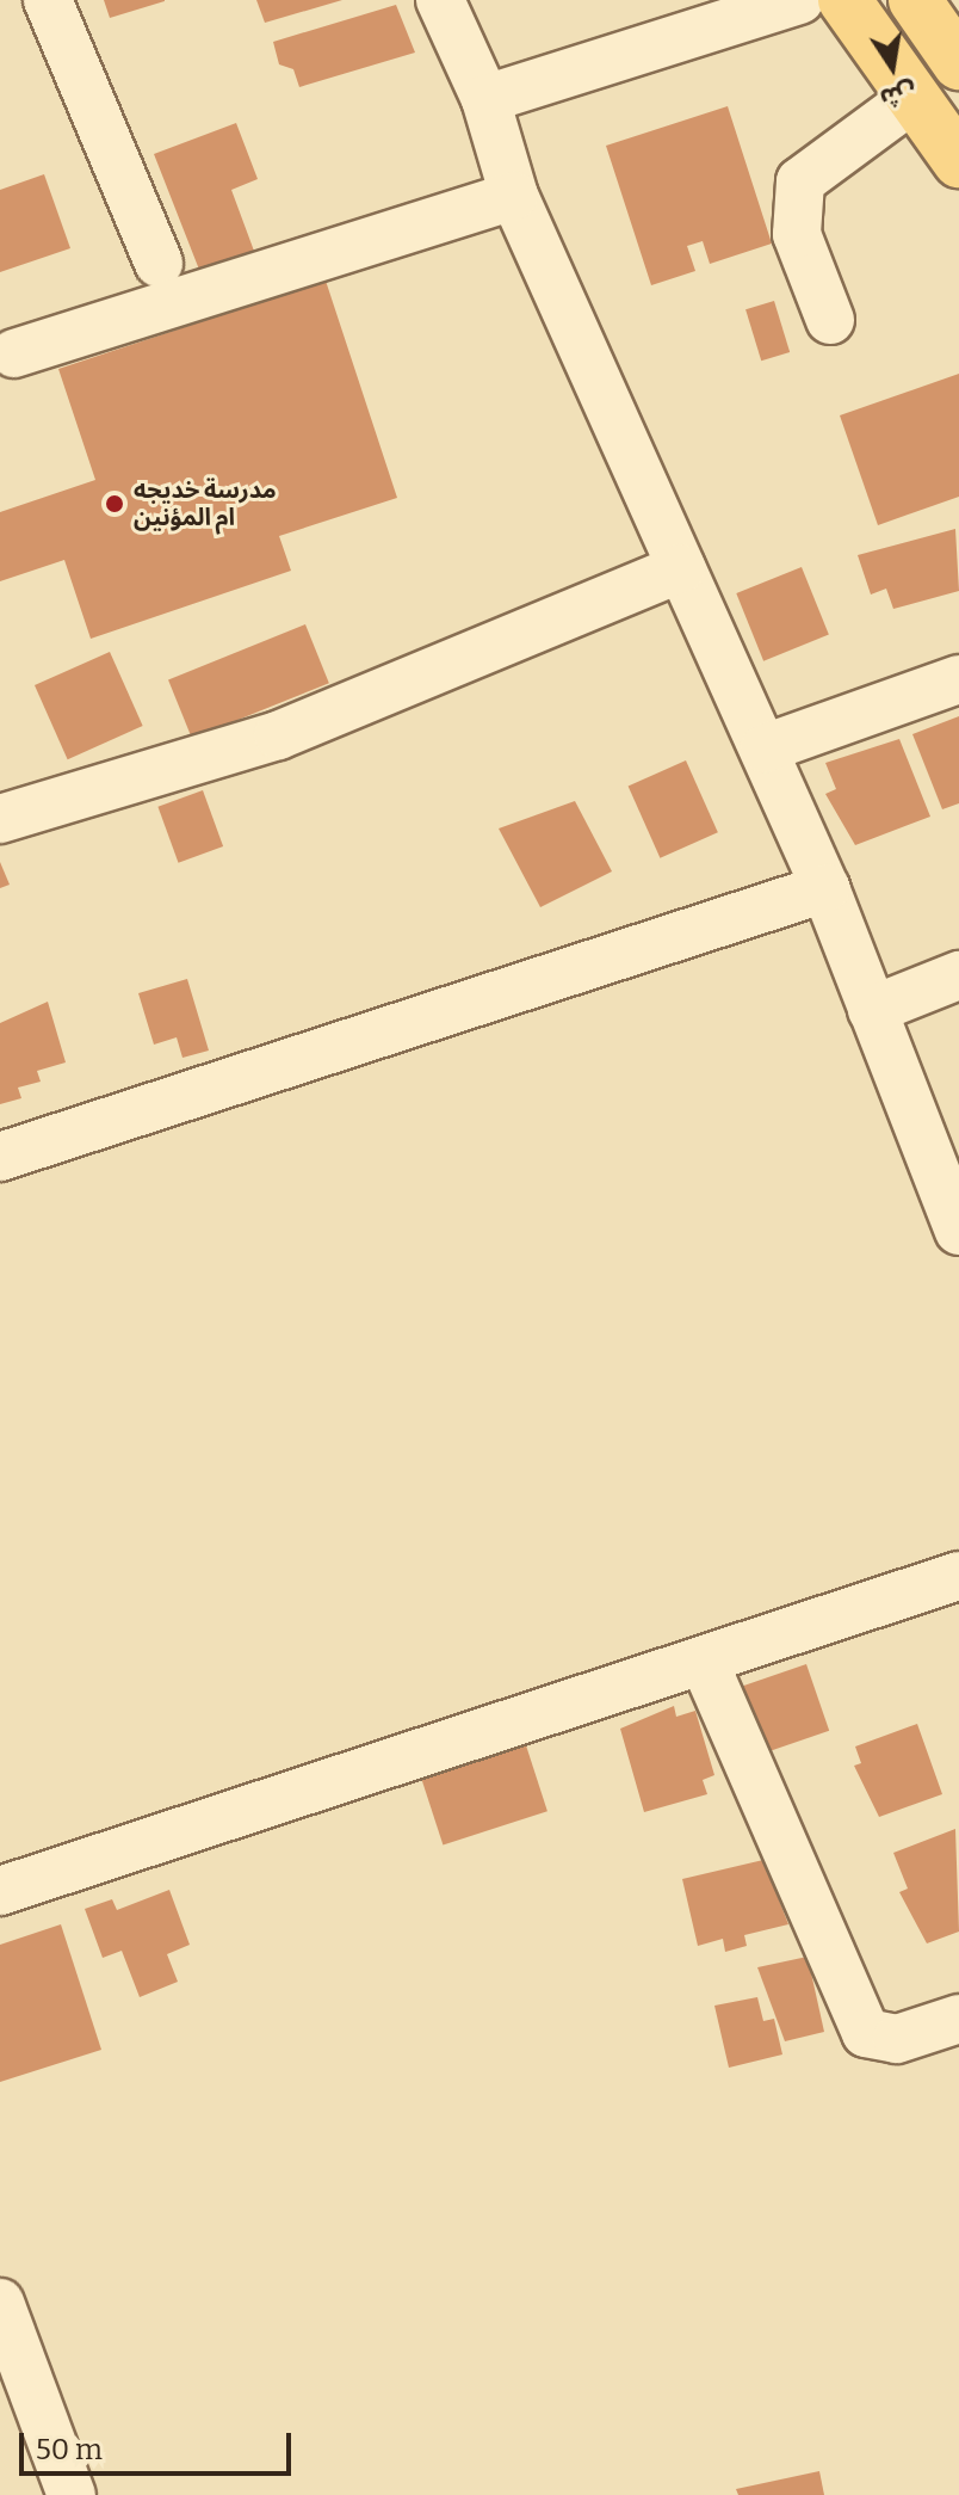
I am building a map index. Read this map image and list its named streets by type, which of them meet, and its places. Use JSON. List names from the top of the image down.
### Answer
{
  "places": ["مدرسة خديجه ام المؤنين"],
  "scale_bar": "50 m",
  "north": "bottom"
}
